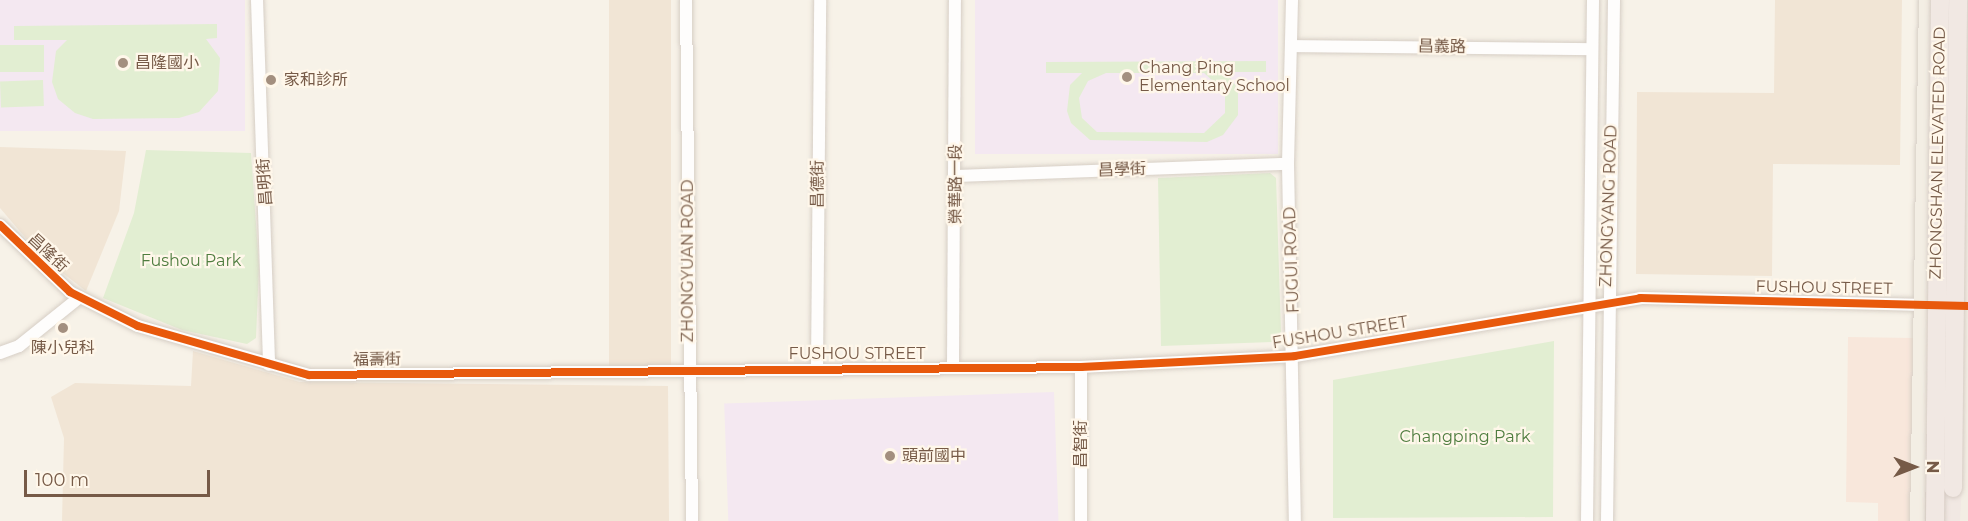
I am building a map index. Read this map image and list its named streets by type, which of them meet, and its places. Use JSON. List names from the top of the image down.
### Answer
{
  "streets": {
    "highway": ["ZHONGSHAN ELEVATED ROAD"],
    "street": [
      "昌義路",
      "昌學街",
      "昌明街",
      "昌德街",
      "榮華路一段",
      "ZHONGYANG ROAD",
      "昌隆街",
      "FUGUI ROAD",
      "ZHONGYUAN ROAD",
      "FUSHOU STREET",
      "福壽街",
      "昌智街"
    ]
  },
  "crossings": [
    ["昌義路", "ZHONGYANG ROAD"],
    ["昌義路", "FUGUI ROAD"],
    ["昌學街", "榮華路一段"],
    ["昌學街", "FUGUI ROAD"],
    ["昌明街", "福壽街"],
    ["昌德街", "FUSHOU STREET"],
    ["榮華路一段", "FUSHOU STREET"],
    ["ZHONGYANG ROAD", "FUSHOU STREET"],
    ["昌隆街", "福壽街"],
    ["FUGUI ROAD", "FUSHOU STREET"],
    ["ZHONGYUAN ROAD", "FUSHOU STREET"],
    ["ZHONGYUAN ROAD", "福壽街"],
    ["FUSHOU STREET", "福壽街"],
    ["FUSHOU STREET", "昌智街"]
  ],
  "parks": ["Fushou Park", "Changping Park"],
  "places": [
    "昌隆國小",
    "Chang Ping Elementary School",
    "家和診所",
    "陳小兒科",
    "頭前國中"
  ],
  "scale_bar": "100 m",
  "north": "right"
}
